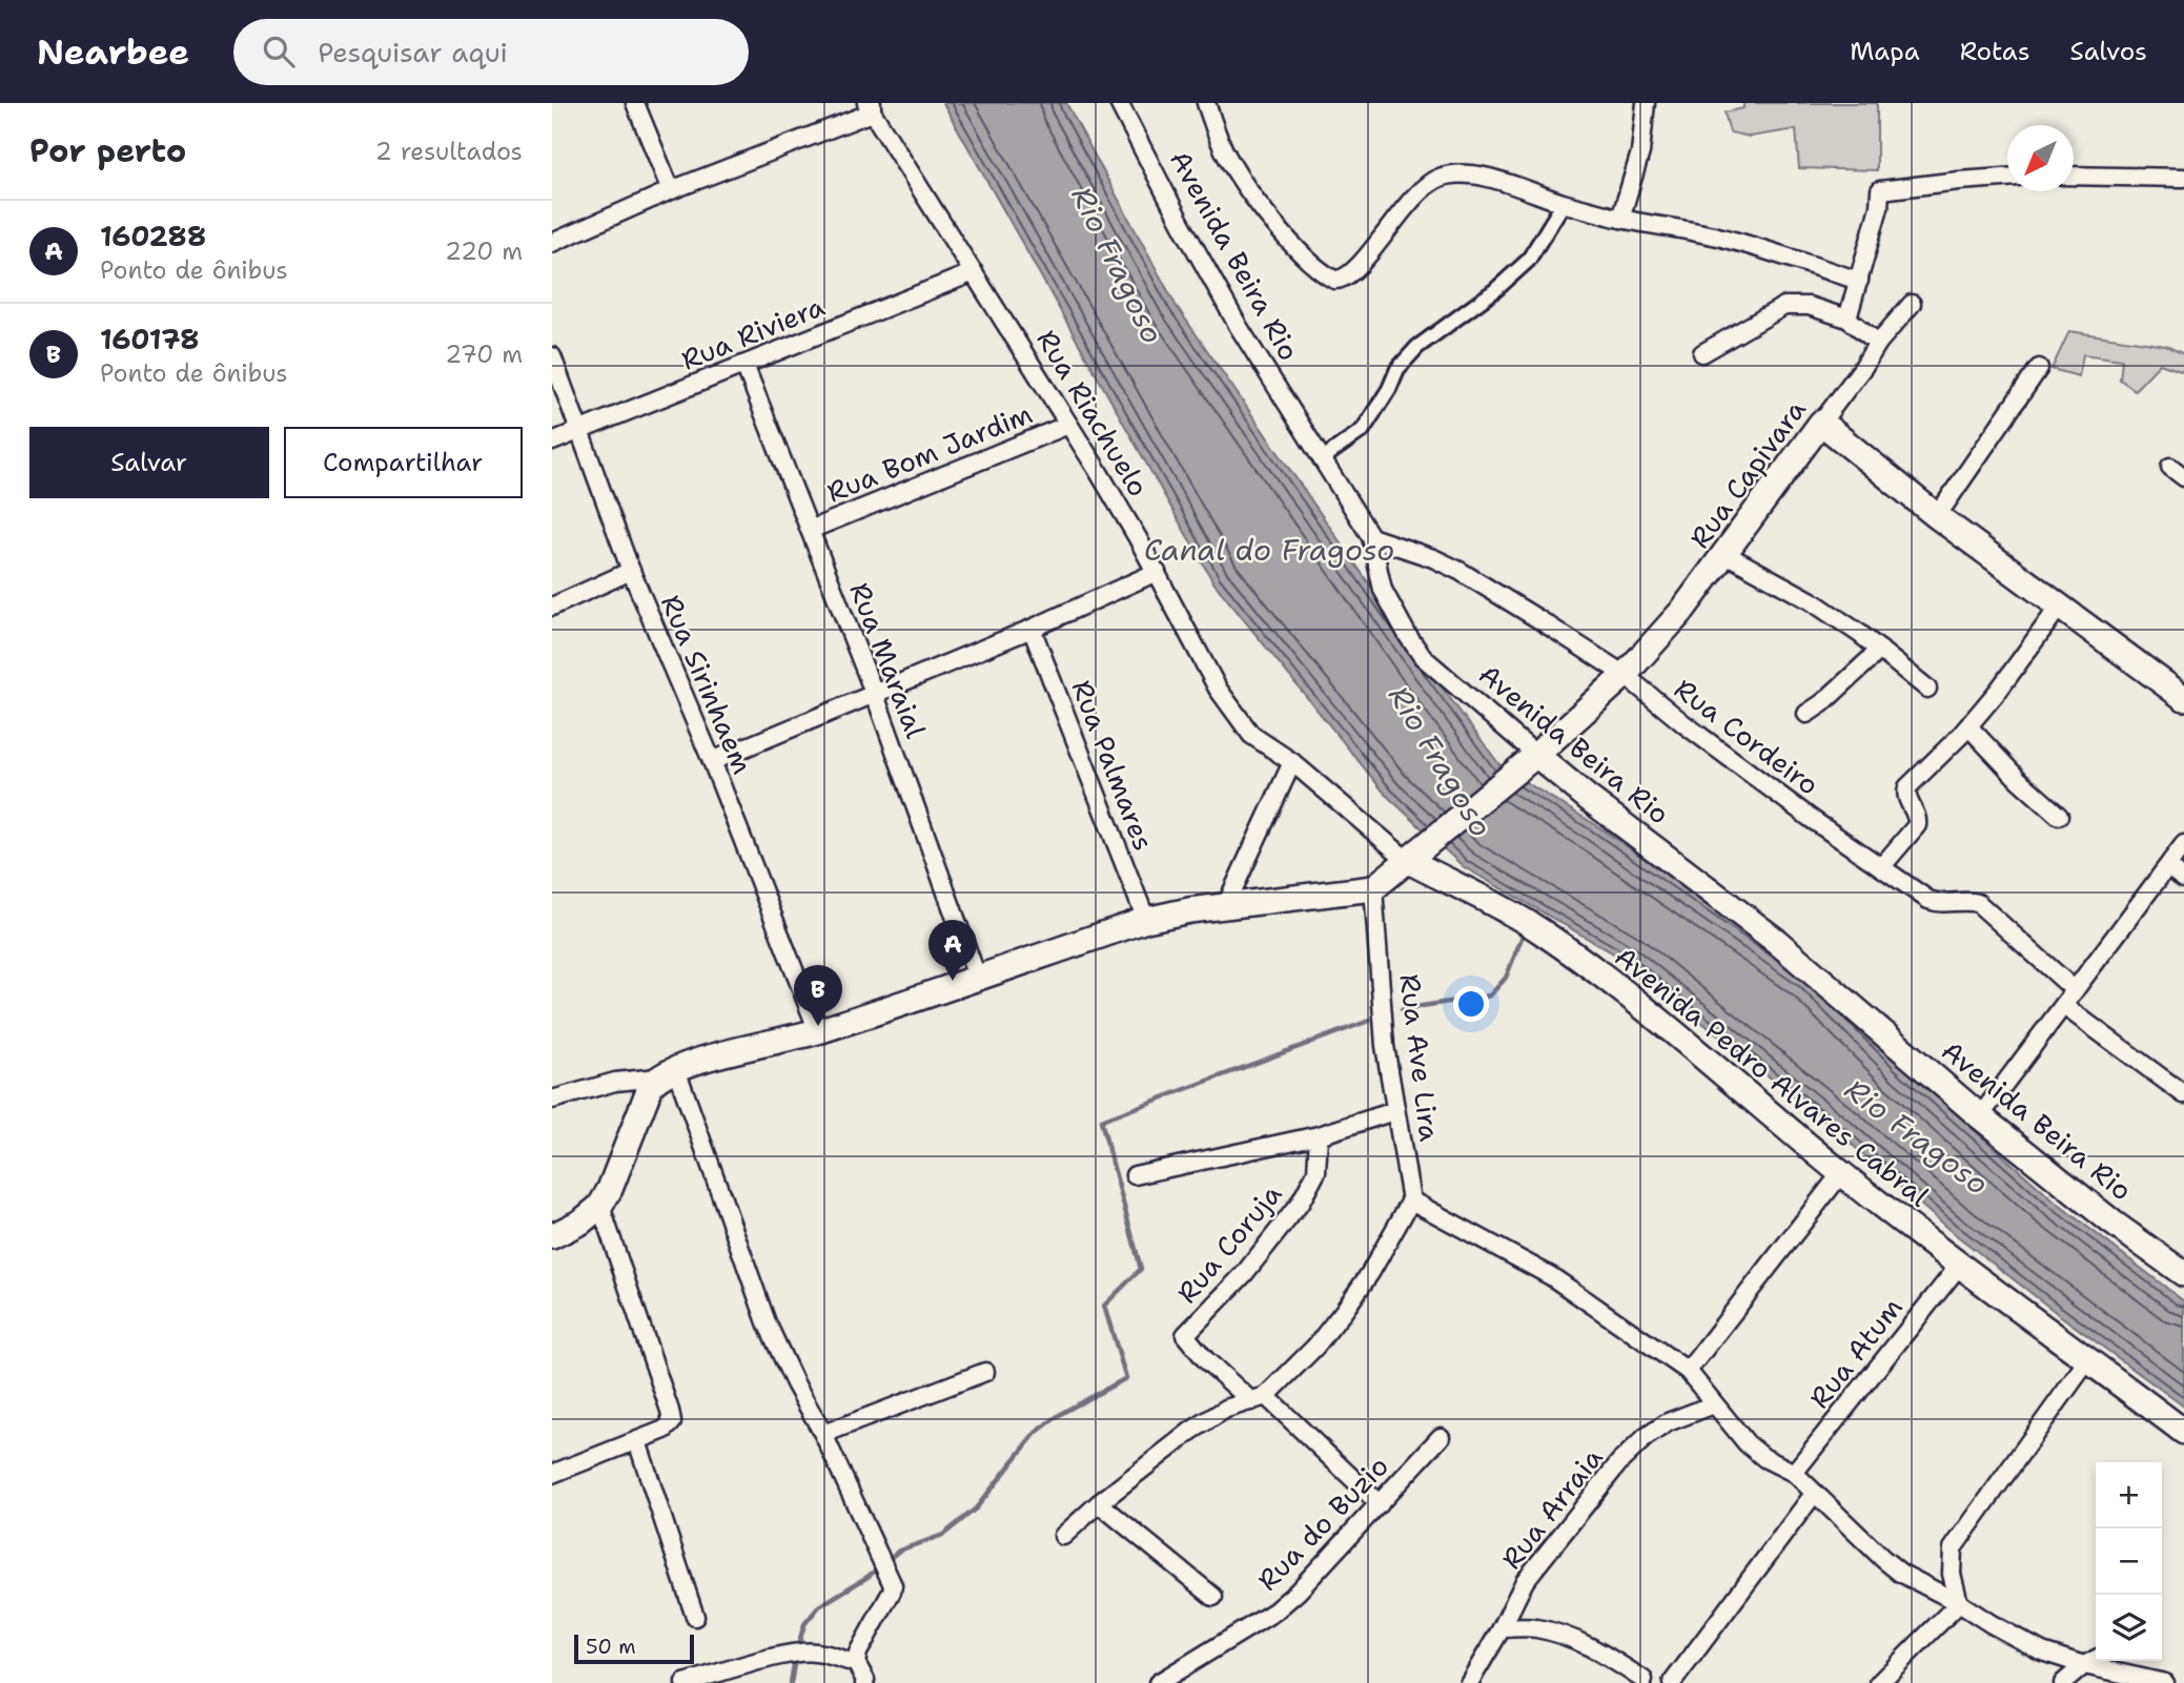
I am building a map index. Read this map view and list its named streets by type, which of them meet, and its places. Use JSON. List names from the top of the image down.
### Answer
{
  "streets": {
    "main road": ["Avenida Beira Rio", "Rua Capivara", "Avenida Pedro Alvares Cabral"],
    "street": [
      "Rua Riviera",
      "Rua Riachuelo",
      "Rua Bom Jardim",
      "Rua Maraial",
      "Rua Sirinhaem",
      "Rua Cordeiro",
      "Rua Palmares",
      "Rua Ave Lira",
      "Rua Coruja",
      "Rua Atum",
      "Rua Arraia",
      "Rua do Buzio"
    ]
  },
  "crossings": [
    ["Avenida Beira Rio", "Rua Capivara"],
    ["Avenida Beira Rio", "Rua Cordeiro"],
    ["Rua Riviera", "Rua Riachuelo"],
    ["Rua Riviera", "Rua Maraial"],
    ["Rua Riviera", "Rua Sirinhaem"],
    ["Rua Riachuelo", "Rua Bom Jardim"],
    ["Rua Riachuelo", "Avenida Pedro Alvares Cabral"],
    ["Rua Bom Jardim", "Rua Maraial"],
    ["Rua Capivara", "Rua Cordeiro"],
    ["Avenida Pedro Alvares Cabral", "Rua Atum"]
  ],
  "water": ["Rio Fragoso", "Canal do Fragoso"],
  "scale_bar": "50 m",
  "north": "bottom left",
  "page": {
    "header": "Nearbee",
    "search": "Pesquisar aqui",
    "nav": ["Mapa", "Rotas", "Salvos"],
    "heading": ["Por perto", "2 resultados"],
    "list": [
      {
        "mark": "A",
        "name": "160288",
        "note": "Ponto de ônibus",
        "value": "220 m"
      },
      {
        "mark": "B",
        "name": "160178",
        "note": "Ponto de ônibus",
        "value": "270 m"
      }
    ],
    "buttons": ["Salvar", "Compartilhar"],
    "pins": ["A", "B"],
    "map_buttons": ["+", "−"],
    "scale": "50 m"
  }
}
